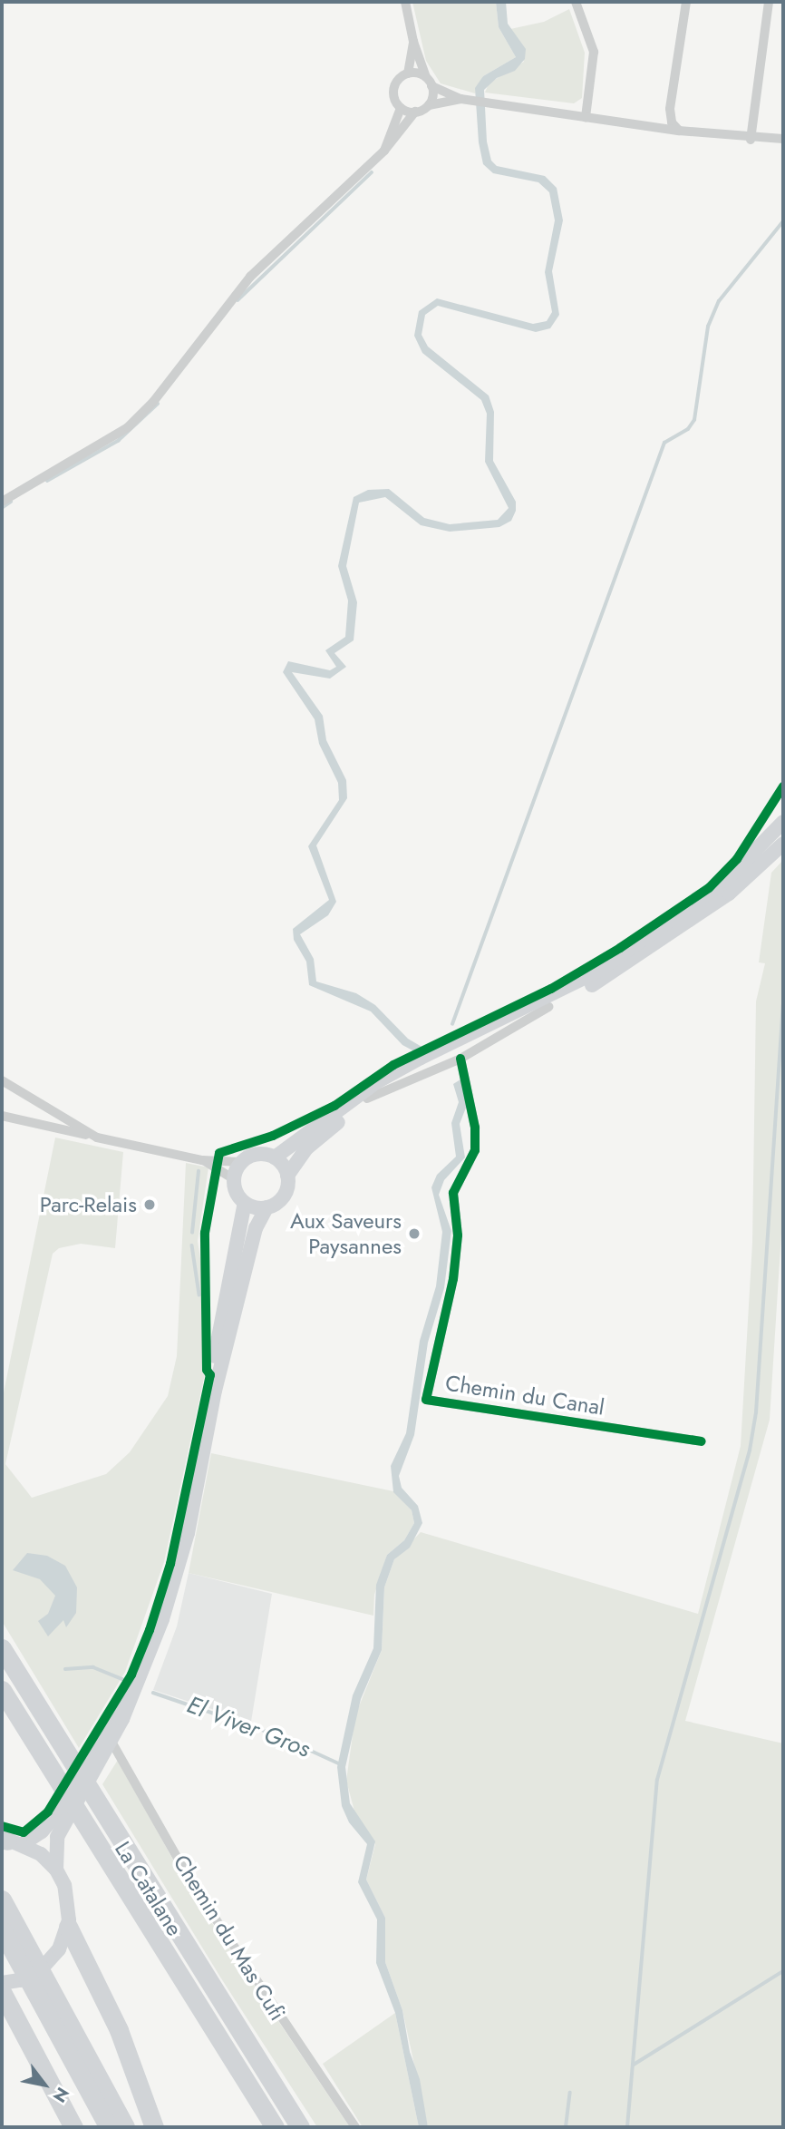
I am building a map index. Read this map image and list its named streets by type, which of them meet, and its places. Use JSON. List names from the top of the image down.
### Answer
{
  "streets": {
    "highway": ["La Catalane"],
    "street": ["Chemin du Canal", "Chemin du Mas Cufi"]
  },
  "water": ["El Viver Gros"],
  "places": ["Parc-Relais", "Aux Saveurs Paysannes"],
  "north": "bottom right"
}
